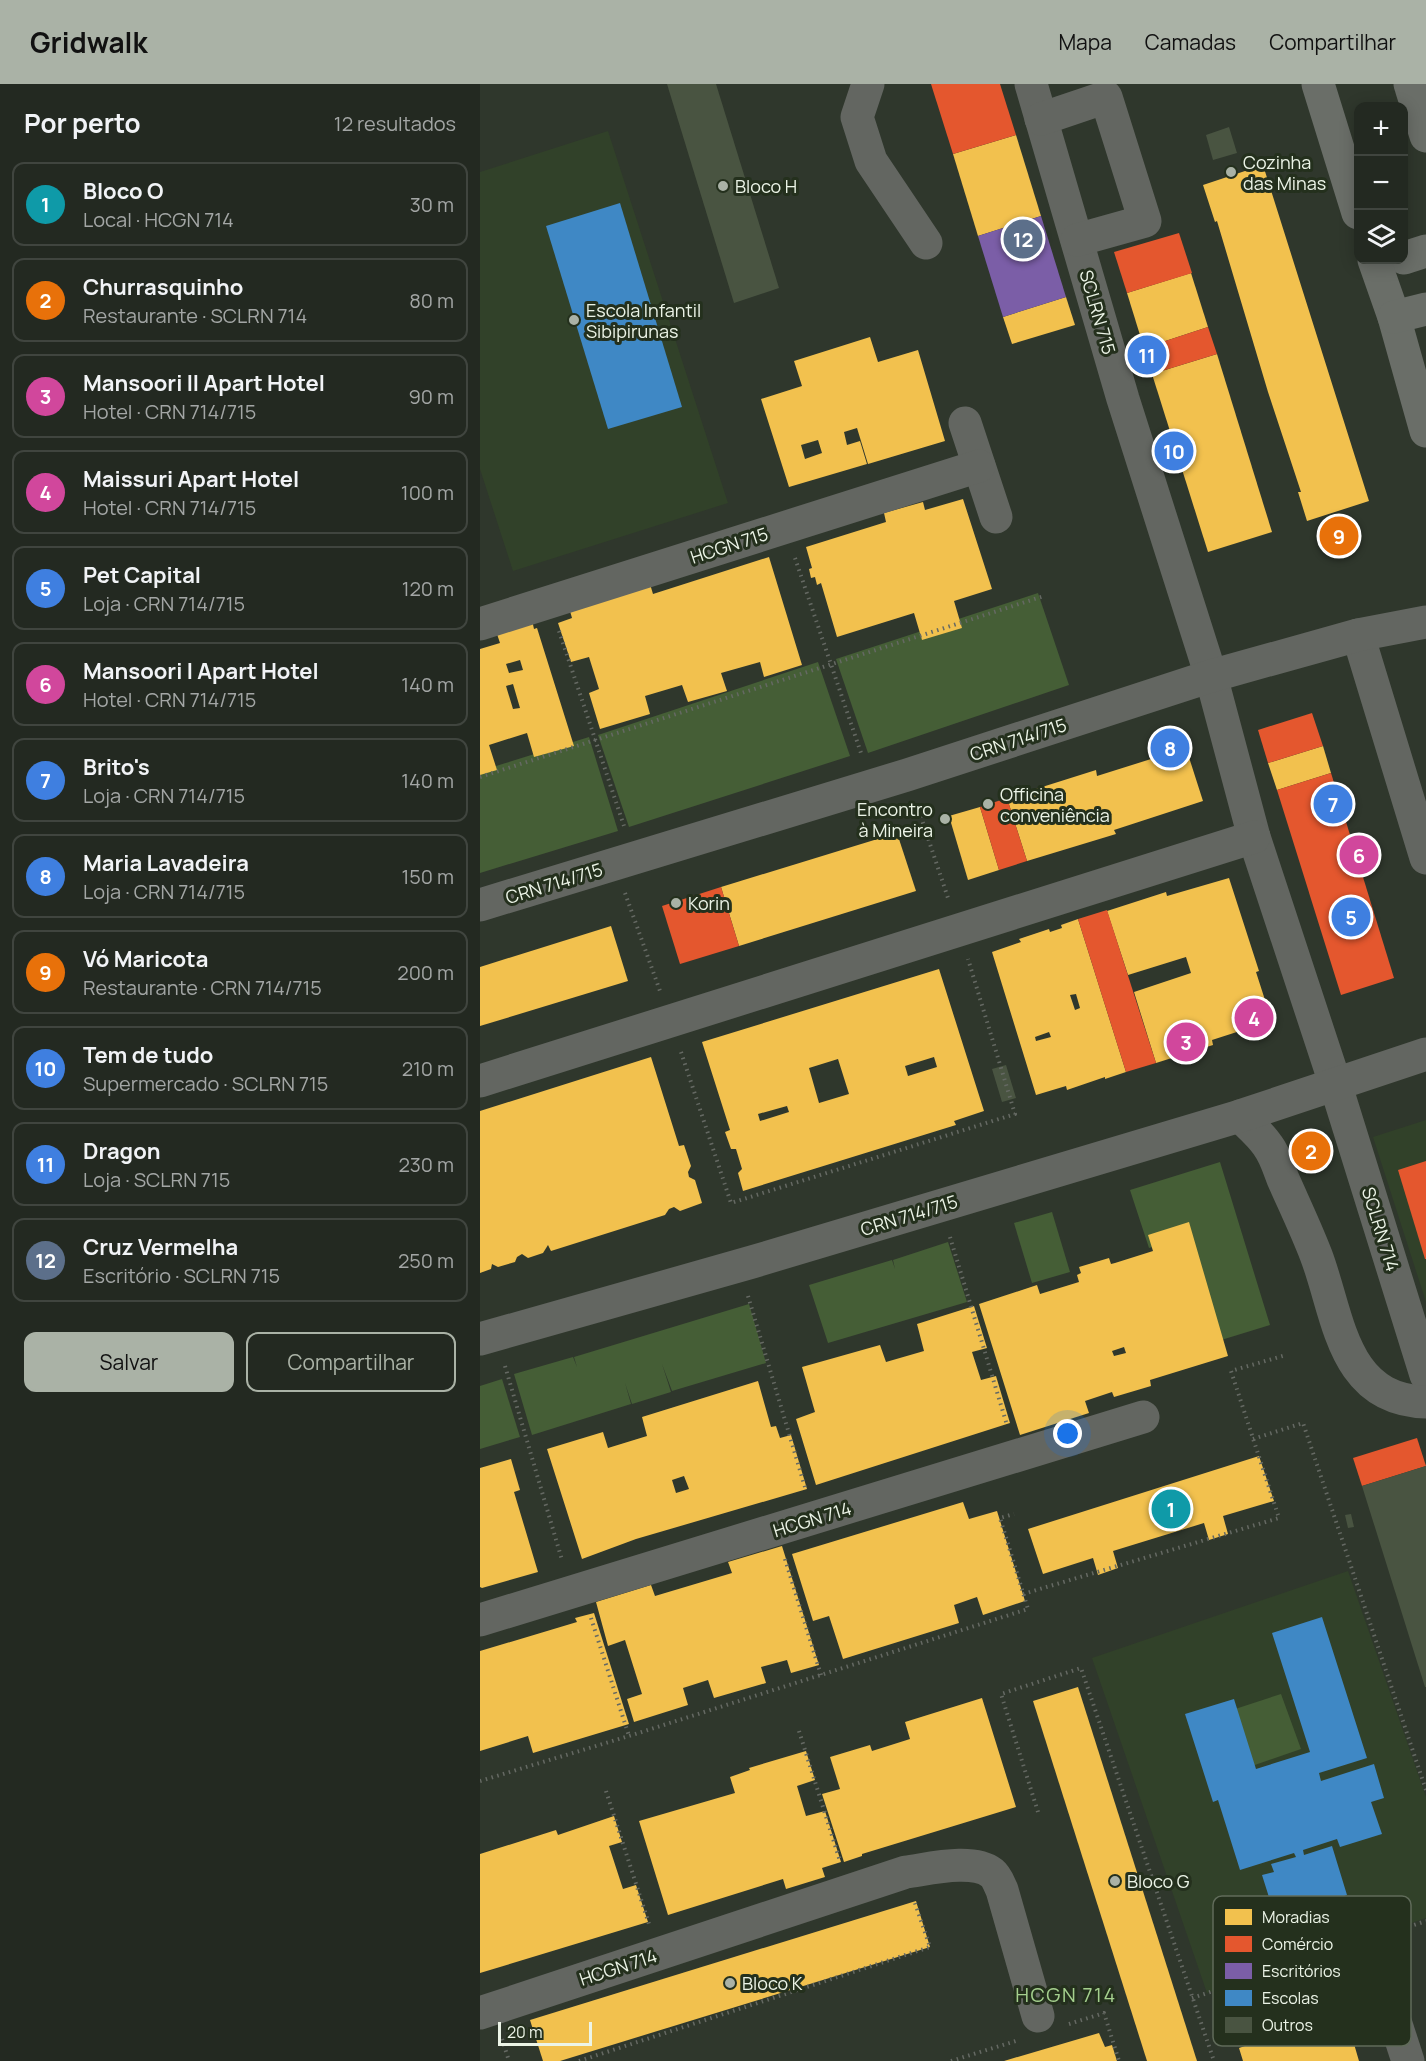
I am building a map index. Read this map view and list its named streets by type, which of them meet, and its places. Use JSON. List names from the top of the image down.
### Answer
{
  "streets": {
    "street": [
      "SCLRN 715",
      "HCGN 715",
      "CRN 714/715",
      "SCLRN 714",
      "HCGN 714"
    ]
  },
  "crossings": [
    ["SCLRN 715", "CRN 714/715"],
    ["CRN 714/715", "SCLRN 714"]
  ],
  "districts": ["HCGN 714"],
  "places": [
    "Cozinha das Minas",
    "Bloco H",
    "Escola Infantil Sibipirunas",
    "Officina conveniência",
    "Encontro à Mineira",
    "Korin",
    "Bloco G",
    "Bloco K"
  ],
  "legend": [
    "Moradias",
    "Comércio",
    "Escritórios",
    "Escolas",
    "Outros"
  ],
  "scale_bar": "20 m",
  "page": {
    "header": "Gridwalk",
    "nav": ["Mapa", "Camadas", "Compartilhar"],
    "heading": ["Por perto", "12 resultados"],
    "map_buttons": ["+", "−"],
    "list": [
      {
        "mark": "1",
        "name": "Bloco O",
        "note": "Local · HCGN 714",
        "value": "30 m"
      },
      {
        "mark": "2",
        "name": "Churrasquinho",
        "note": "Restaurante · SCLRN 714",
        "value": "80 m"
      },
      {
        "mark": "3",
        "name": "Mansoori II Apart Hotel",
        "note": "Hotel · CRN 714/715",
        "value": "90 m"
      },
      {
        "mark": "4",
        "name": "Maissuri Apart Hotel",
        "note": "Hotel · CRN 714/715",
        "value": "100 m"
      },
      {
        "mark": "5",
        "name": "Pet Capital",
        "note": "Loja · CRN 714/715",
        "value": "120 m"
      },
      {
        "mark": "6",
        "name": "Mansoori I Apart Hotel",
        "note": "Hotel · CRN 714/715",
        "value": "140 m"
      },
      {
        "mark": "7",
        "name": "Brito's",
        "note": "Loja · CRN 714/715",
        "value": "140 m"
      },
      {
        "mark": "8",
        "name": "Maria Lavadeira",
        "note": "Loja · CRN 714/715",
        "value": "150 m"
      },
      {
        "mark": "9",
        "name": "Vó Maricota",
        "note": "Restaurante · CRN 714/715",
        "value": "200 m"
      },
      {
        "mark": "10",
        "name": "Tem de tudo",
        "note": "Supermercado · SCLRN 715",
        "value": "210 m"
      },
      {
        "mark": "11",
        "name": "Dragon",
        "note": "Loja · SCLRN 715",
        "value": "230 m"
      },
      {
        "mark": "12",
        "name": "Cruz Vermelha",
        "note": "Escritório · SCLRN 715",
        "value": "250 m"
      }
    ],
    "pins": [
      "12",
      "11",
      "10",
      "9",
      "8",
      "7",
      "6",
      "5",
      "4",
      "3",
      "2",
      "1"
    ],
    "buttons": ["Salvar", "Compartilhar"],
    "scale": "20 m"
  }
}
